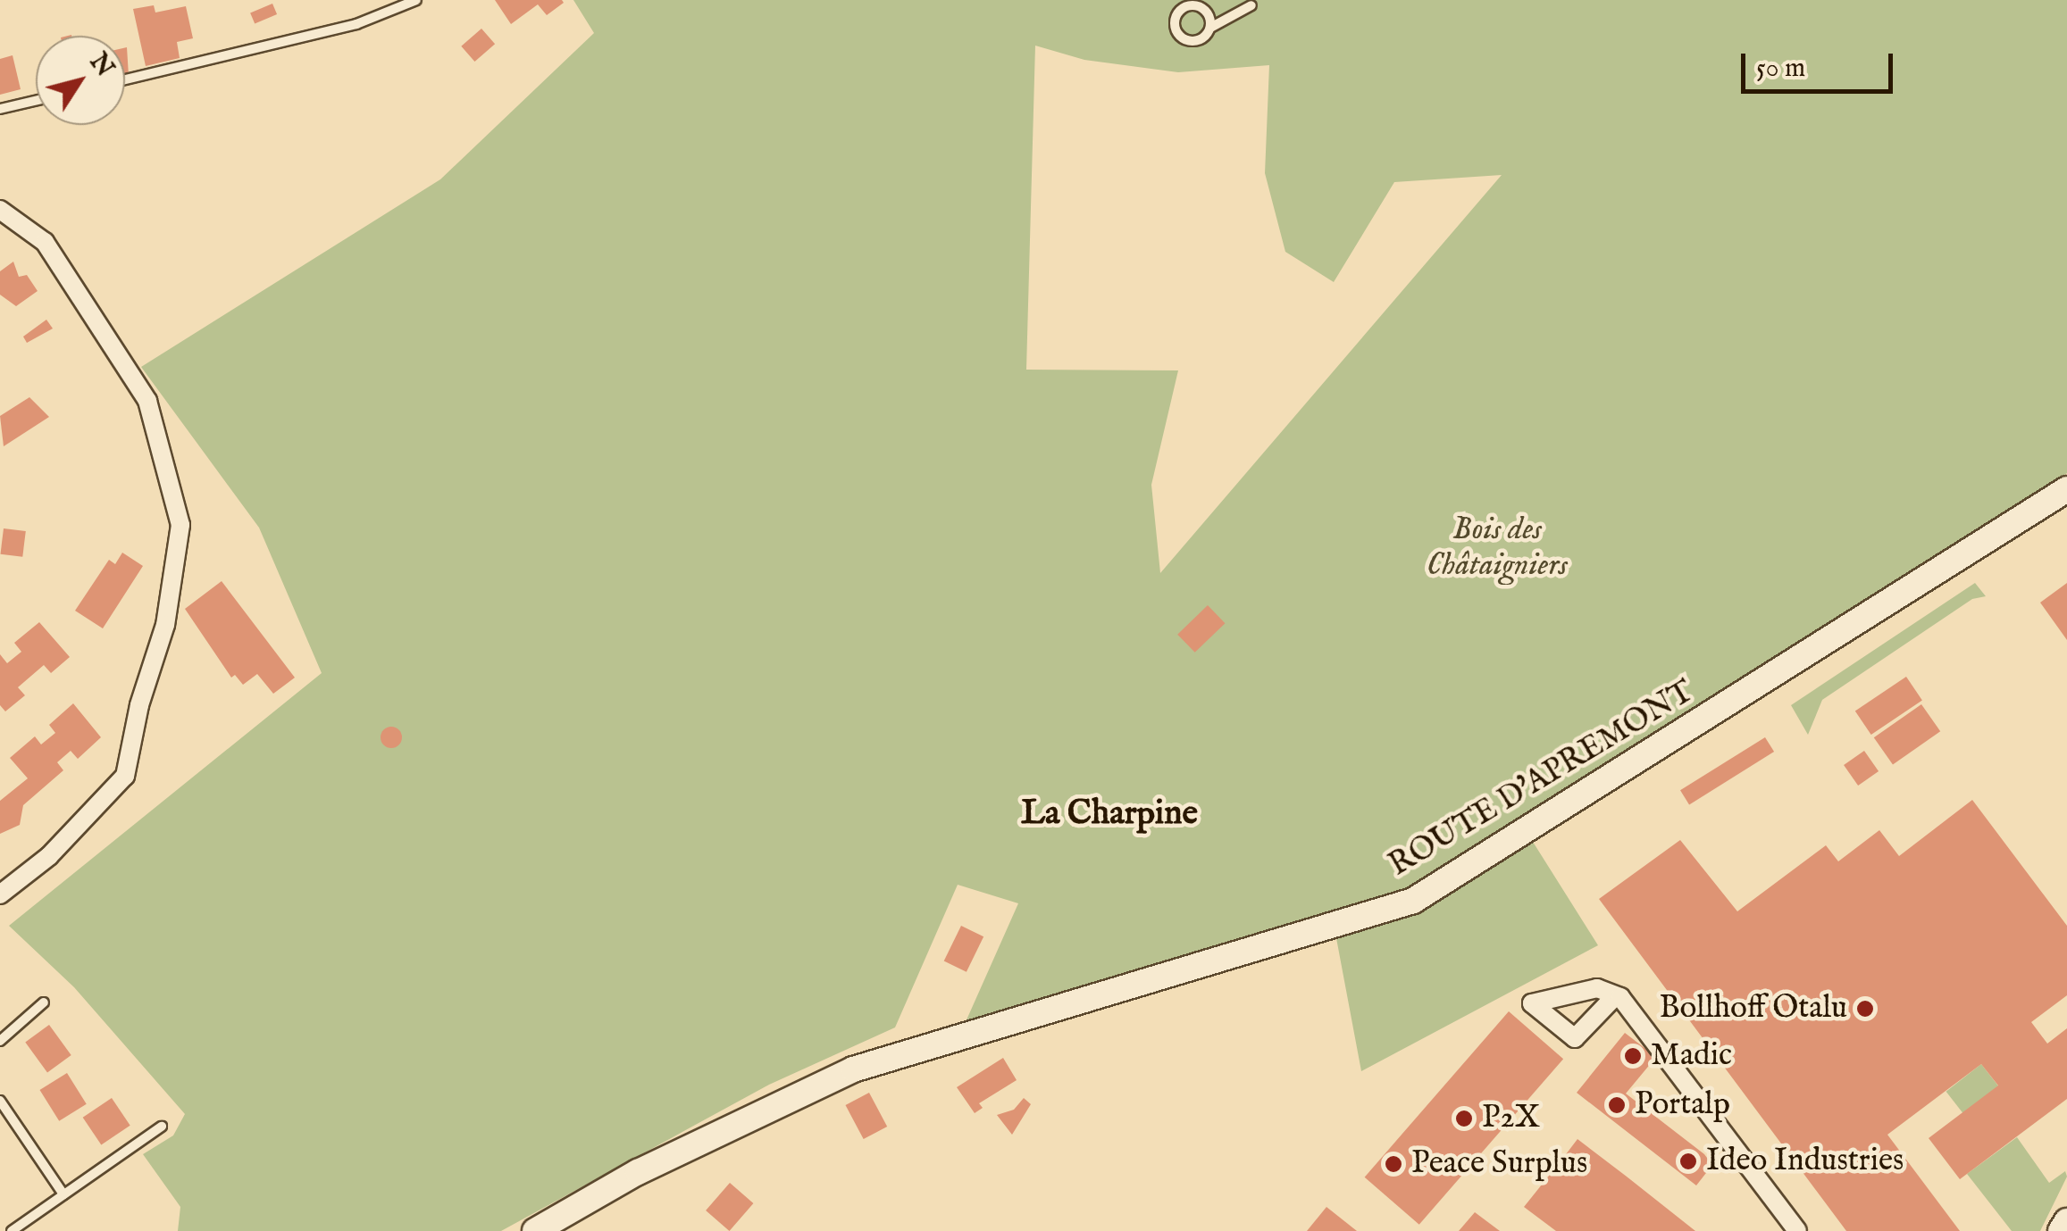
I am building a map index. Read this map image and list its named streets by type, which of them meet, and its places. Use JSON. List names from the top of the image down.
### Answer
{
  "streets": {
    "main road": ["ROUTE D'APREMONT"]
  },
  "districts": ["La Charpine"],
  "parks": ["Bois des Châtaigniers"],
  "places": [
    "Bollhoff Otalu",
    "Madic",
    "Portalp",
    "P2X",
    "Ideo Industries",
    "Peace Surplus"
  ],
  "scale_bar": "50 m",
  "north": "top right"
}
